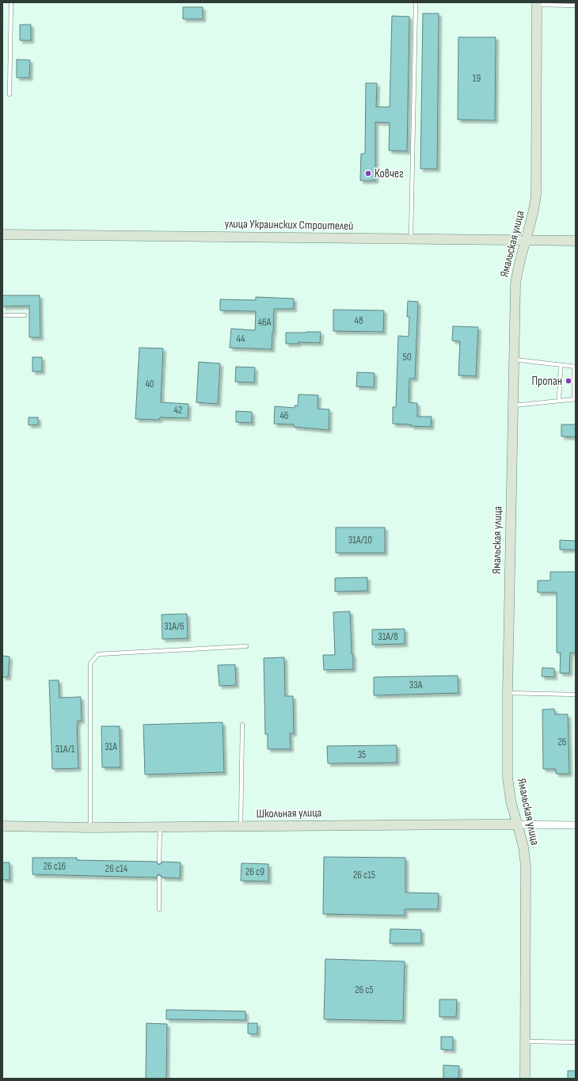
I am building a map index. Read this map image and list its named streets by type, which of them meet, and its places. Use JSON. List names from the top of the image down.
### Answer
{
  "streets": {
    "street": ["улица Украинских Строителей", "Ямальская улица", "Школьная улица"]
  },
  "crossings": [
    ["улица Украинских Строителей", "Ямальская улица"],
    ["Ямальская улица", "Школьная улица"]
  ],
  "places": ["Ковчег", "Пропан"],
  "house_numbers": [
    "19",
    "48",
    "46А",
    "44",
    "50",
    "40",
    "42",
    "46",
    "31А/10",
    "31А/6",
    "31А/8",
    "33А",
    "26",
    "31А",
    "31А/1",
    "35",
    "26 с16",
    "26 c14",
    "26 с9",
    "26 c15",
    "26 с5"
  ]
}
